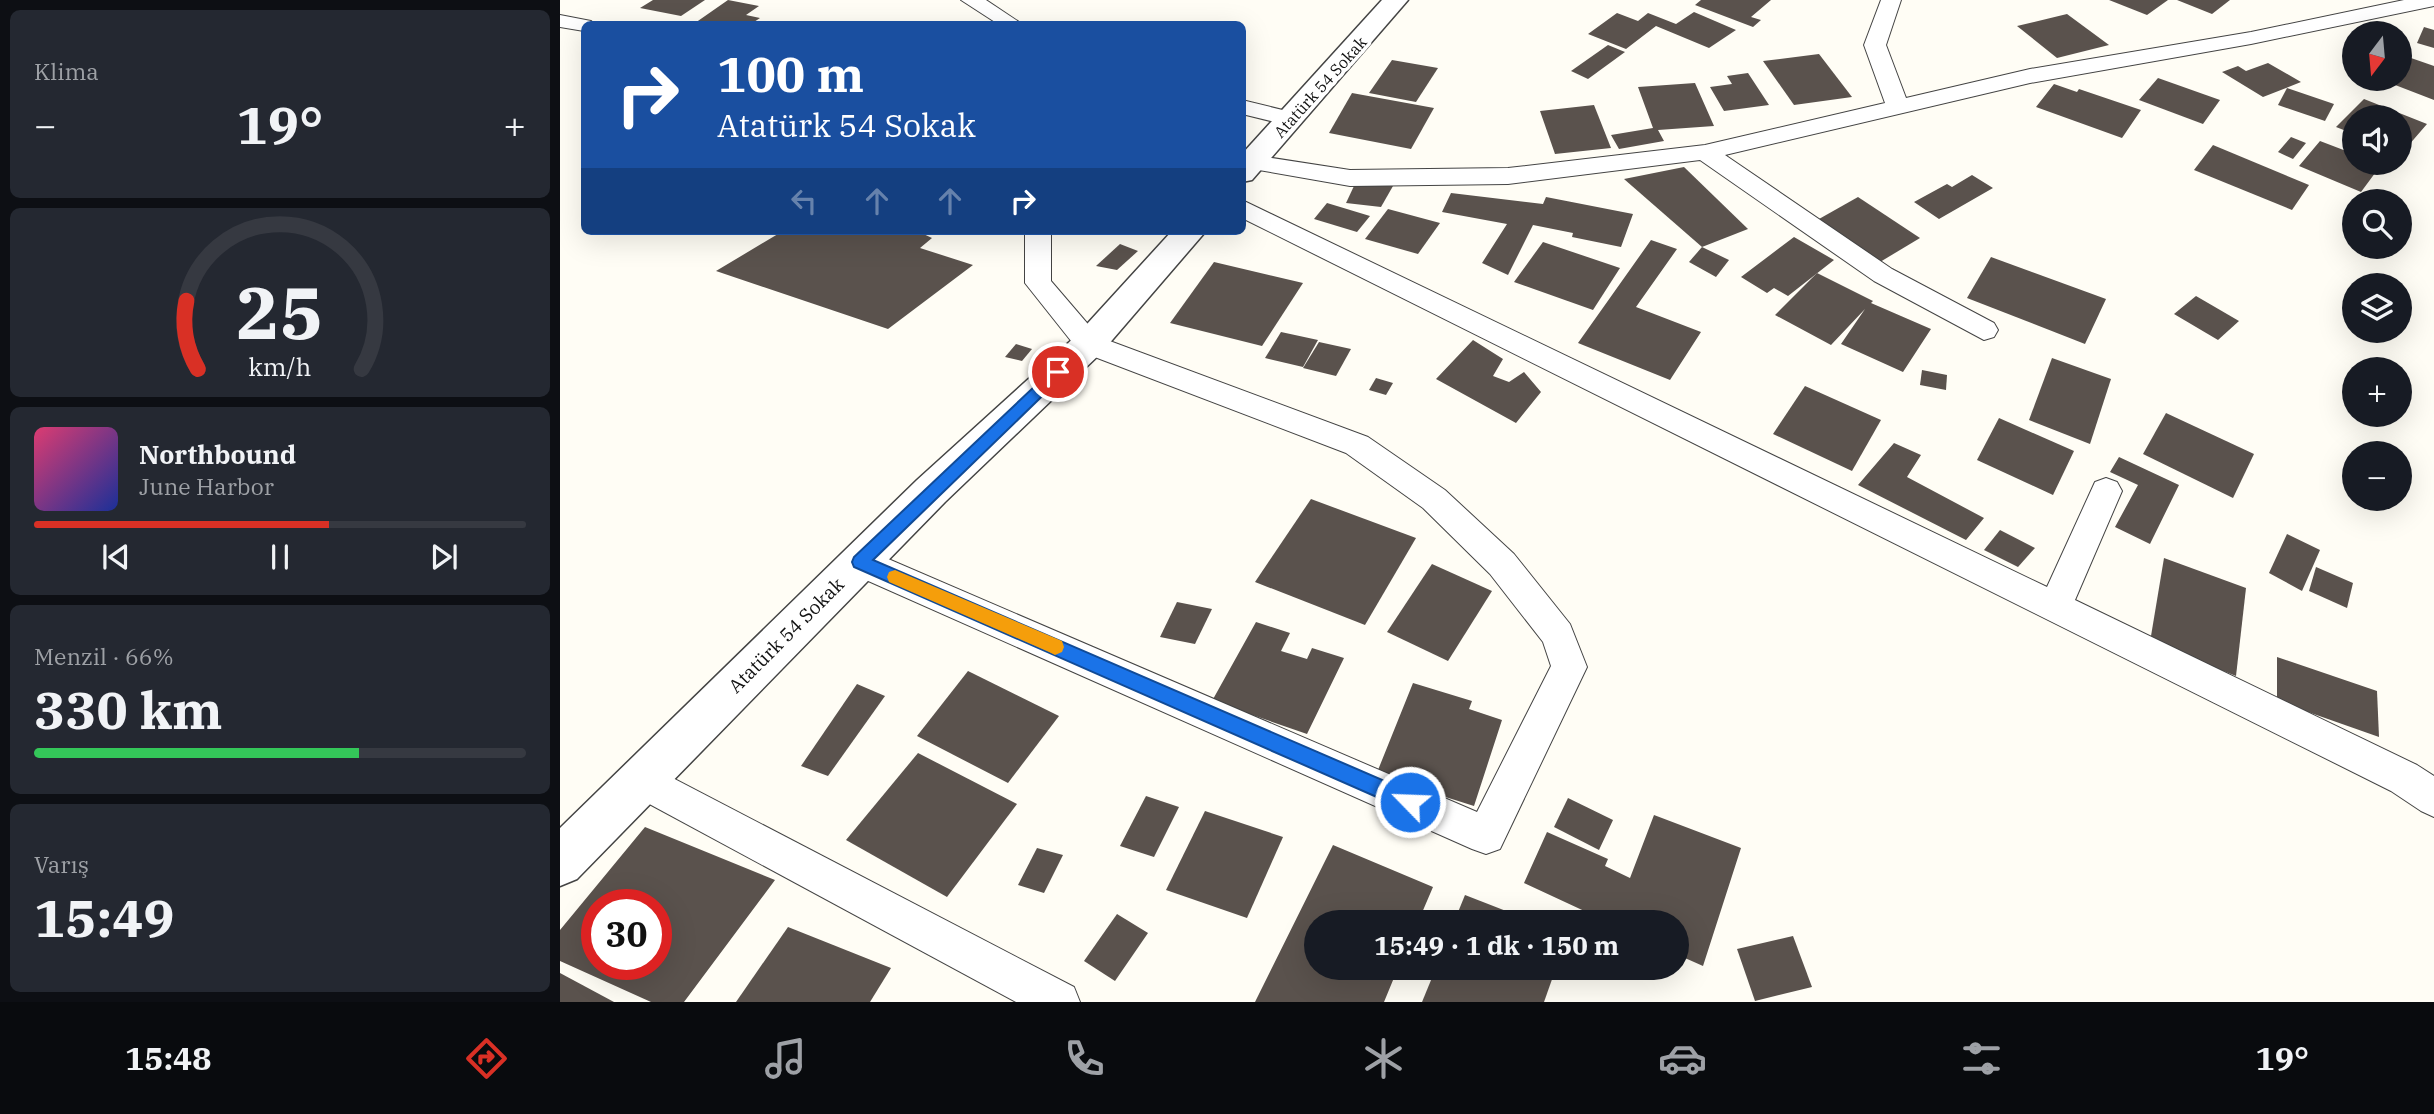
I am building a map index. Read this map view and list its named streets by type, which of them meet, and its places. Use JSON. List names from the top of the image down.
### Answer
{
  "streets": {
    "street": ["Atatürk 54 Sokak"]
  },
  "north": "bottom",
  "page": {
    "tile": [
      "Klima",
      ["Menzil · 66%", "330 km"],
      ["Varış", "15:49"]
    ],
    "map_buttons": ["+", "−"],
    "turn": ["100 m", "Atatürk 54 Sokak"],
    "heat": ["−", "19°", "+"],
    "song": ["Northbound", "June Harbor"],
    "limit": "30",
    "trip": "15:49 · 1 dk · 150 m",
    "tabs": ["15:48", "19°"],
    "gauge": ["25", "km/h"]
  }
}
